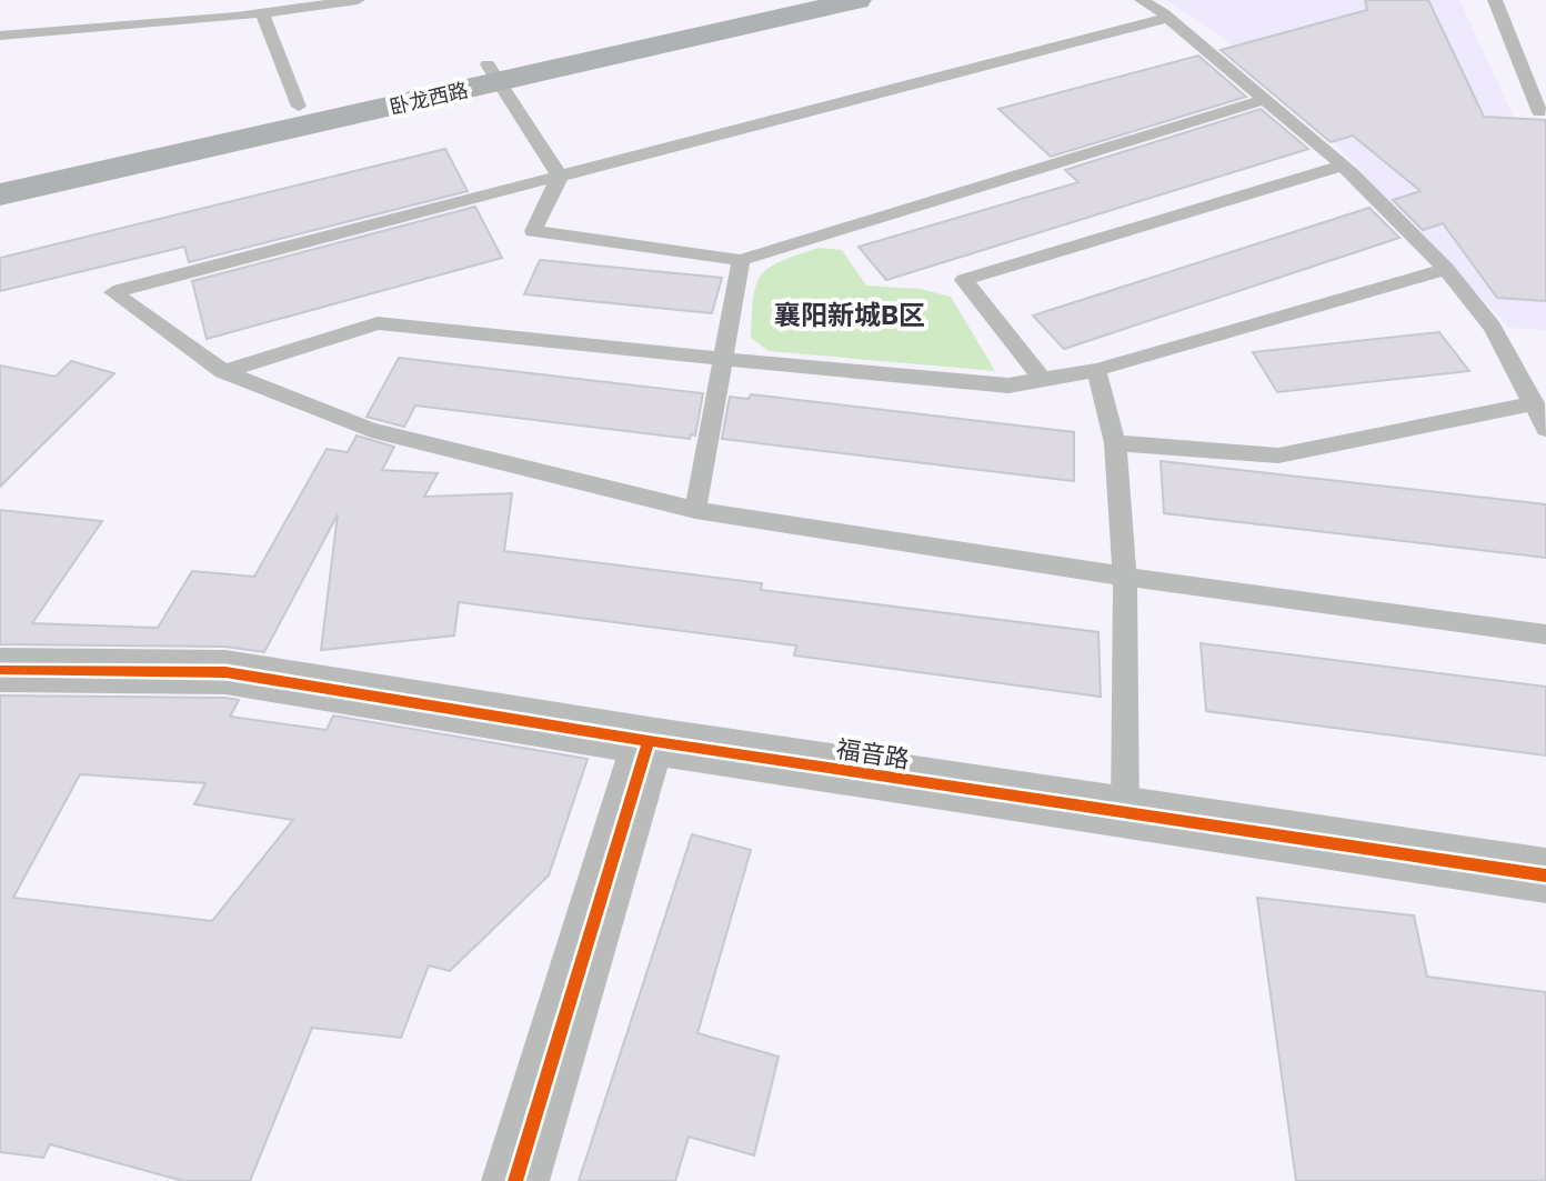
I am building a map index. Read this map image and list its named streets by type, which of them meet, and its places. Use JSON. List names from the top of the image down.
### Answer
{
  "streets": {
    "main road": ["卧龙西路"],
    "street": ["福音路"]
  },
  "districts": ["襄阳新城B区"]
}
